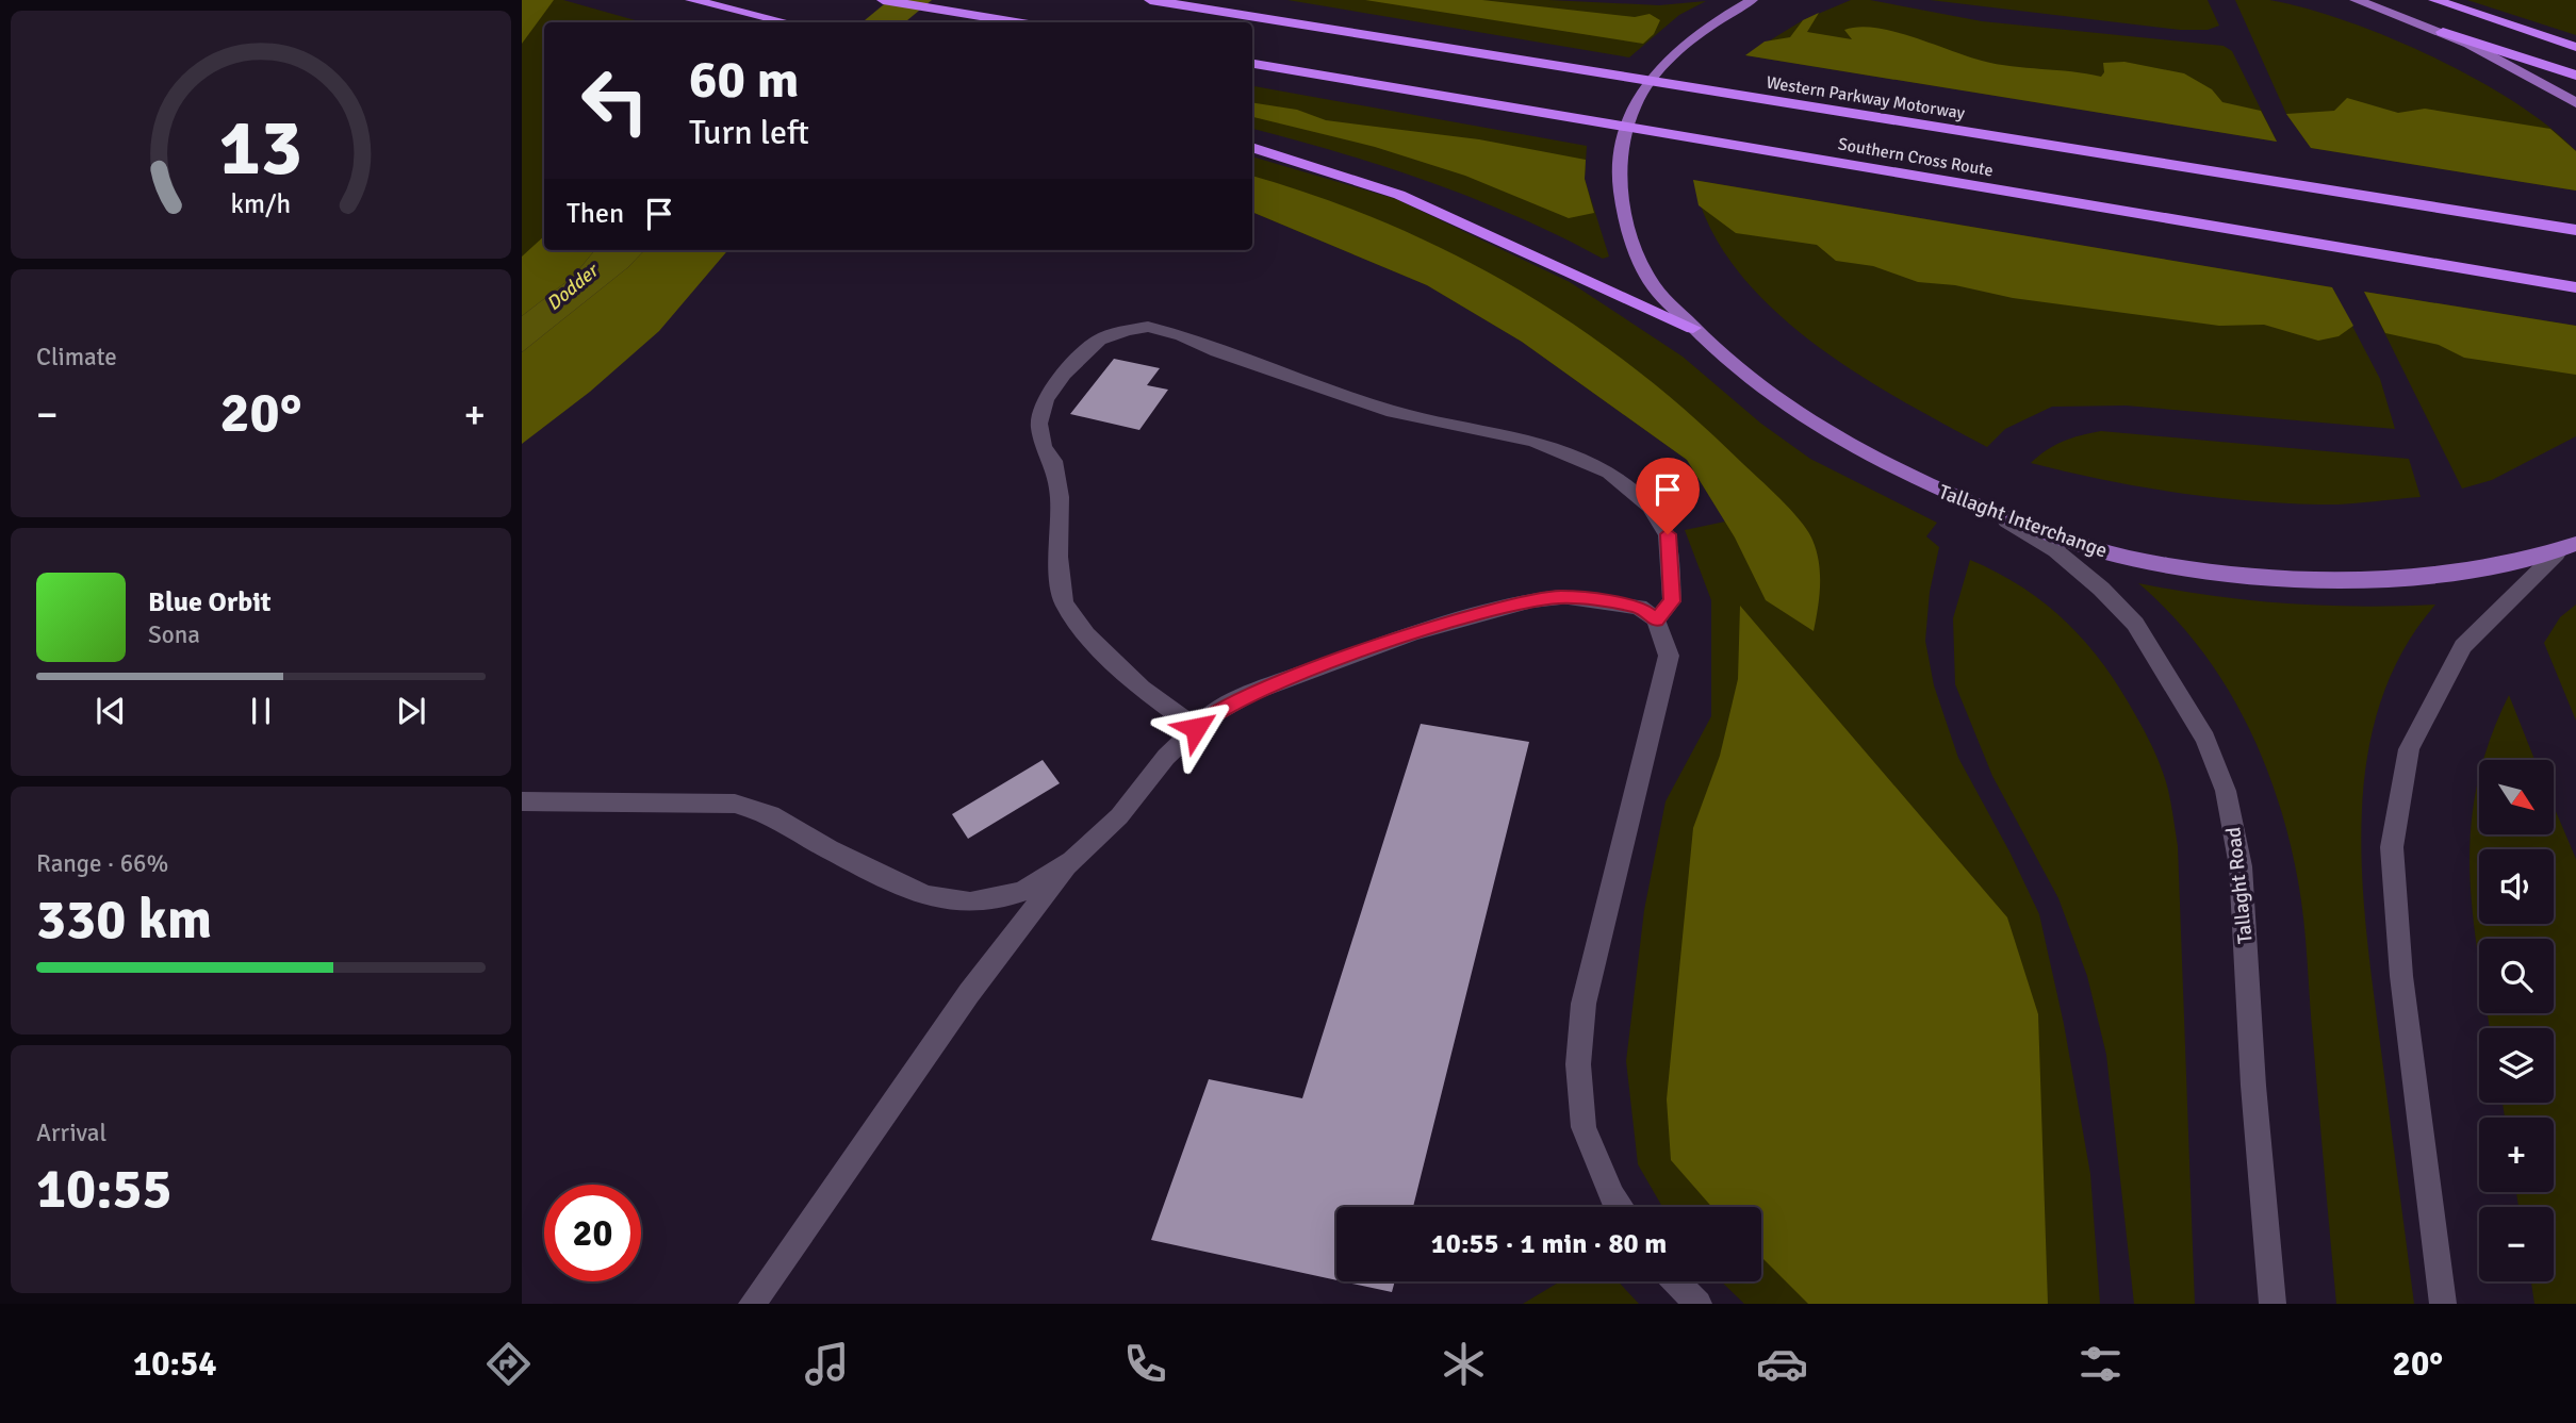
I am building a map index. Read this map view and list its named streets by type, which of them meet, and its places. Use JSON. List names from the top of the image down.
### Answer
{
  "streets": {
    "highway": ["Western Parkway Motorway", "Southern Cross Route"],
    "main road": ["Tallaght Interchange", "Tallaght Road"]
  },
  "crossings": [
    ["Tallaght Interchange", "Tallaght Road"]
  ],
  "water": ["Dodder"],
  "north": "bottom right",
  "page": {
    "turn": ["60 m", "Turn left"],
    "then": "Then",
    "tile": [
      "Climate",
      ["Range · 66%", "330 km"],
      ["Arrival", "10:55"]
    ],
    "heat": ["−", "20°", "+"],
    "song": ["Blue Orbit", "Sona"],
    "map_buttons": ["+", "−"],
    "limit": "20",
    "trip": "10:55 · 1 min · 80 m",
    "tabs": ["10:54", "20°"],
    "gauge": ["13", "km/h"]
  }
}
